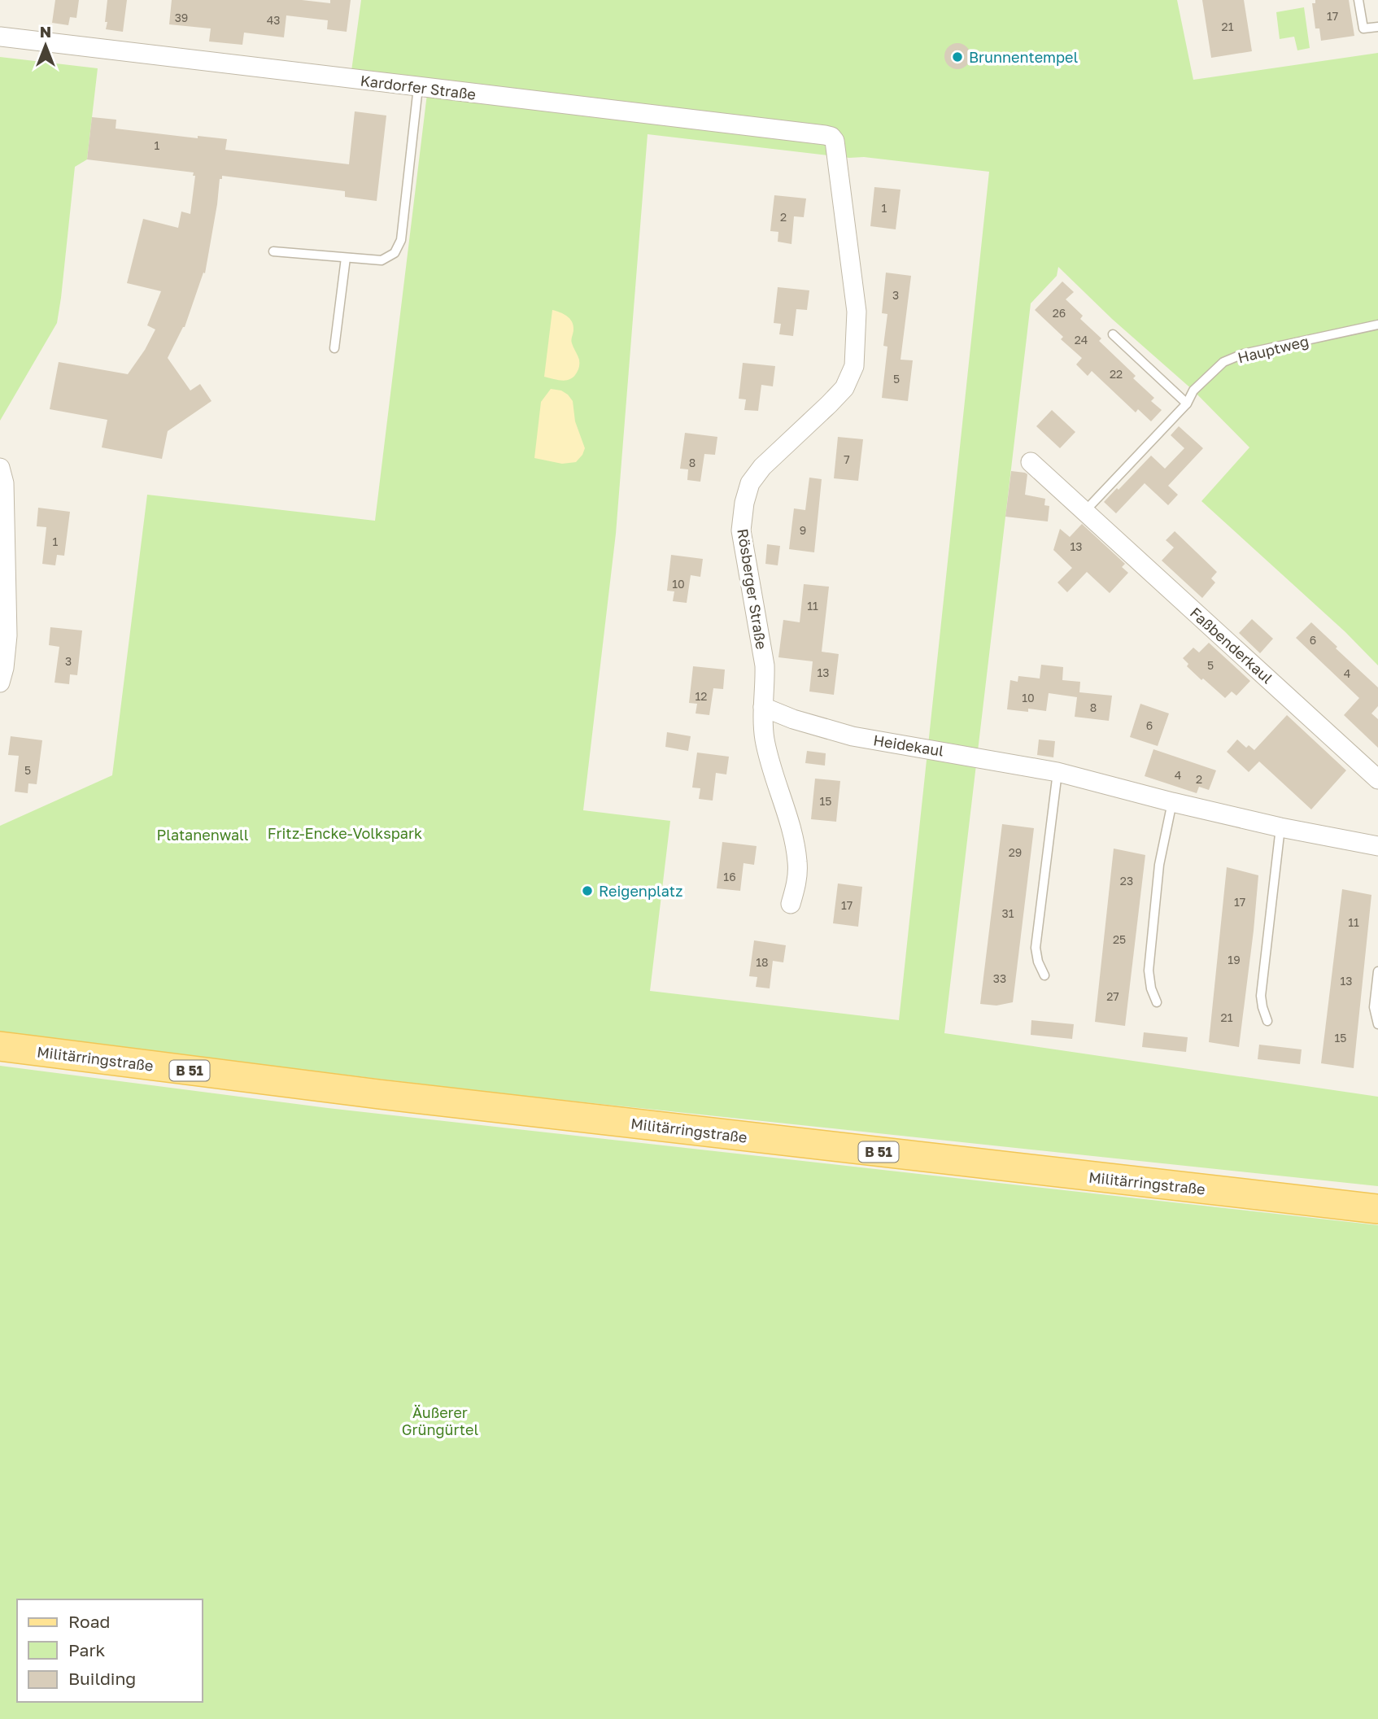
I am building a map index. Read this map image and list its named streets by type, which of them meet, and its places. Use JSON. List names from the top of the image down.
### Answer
{
  "streets": {
    "main road": ["Militärringstraße", "B 51"],
    "street": [
      "Kardorfer Straße",
      "Rösberger Straße",
      "Faßbenderkaul",
      "Heidekaul"
    ],
    "lane": ["Hauptweg"]
  },
  "crossings": [
    ["Kardorfer Straße", "Rösberger Straße"],
    ["Rösberger Straße", "Heidekaul"]
  ],
  "parks": ["Fritz-Encke-Volkspark", "Platanenwall", "Äußerer Grüngürtel"],
  "places": ["Brunnentempel", "Reigenplatz"],
  "house_numbers": [
    "17",
    "39",
    "43",
    "21",
    "1",
    "1",
    "2",
    "3",
    "26",
    "24",
    "22",
    "5",
    "7",
    "8",
    "9",
    "1",
    "13",
    "10",
    "11",
    "6",
    "3",
    "5",
    "13",
    "4",
    "12",
    "10",
    "8",
    "6",
    "5",
    "4",
    "2",
    "15",
    "29",
    "16",
    "23",
    "17",
    "17",
    "31",
    "11",
    "25",
    "19",
    "18",
    "33",
    "13",
    "27",
    "21",
    "15"
  ],
  "legend": ["Road", "Park", "Building"],
  "north": "top"
}
